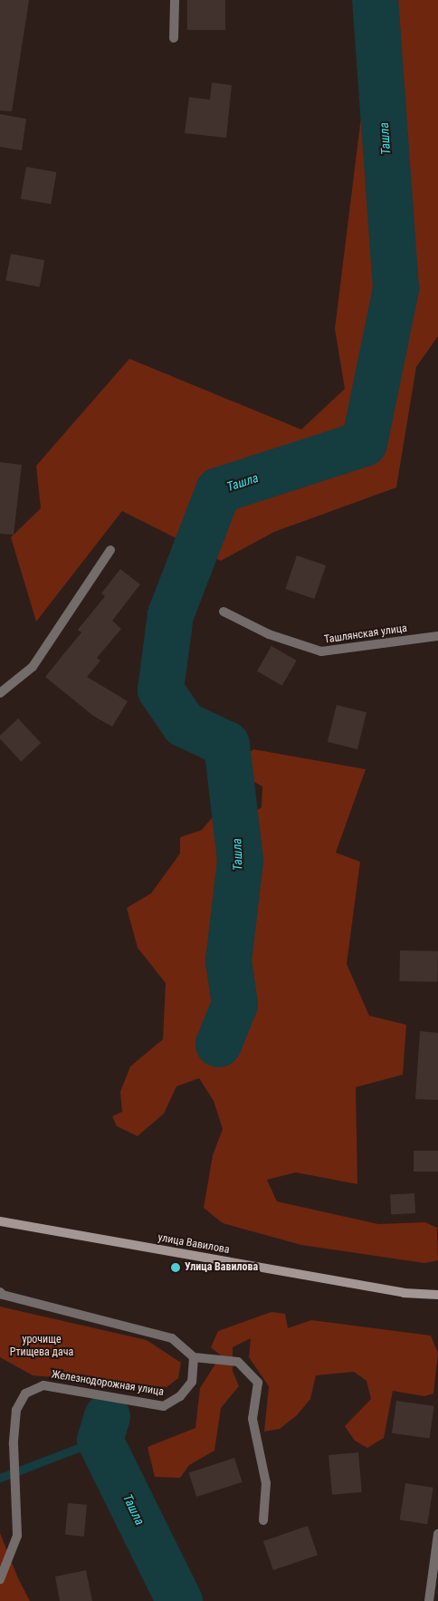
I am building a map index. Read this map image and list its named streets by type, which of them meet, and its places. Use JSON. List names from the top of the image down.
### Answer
{
  "streets": {
    "main road": ["улица Вавилова"],
    "street": ["Ташлянская улица", "Железнодорожная улица"]
  },
  "water": ["Ташла"],
  "parks": ["урочище Ртищева дача"],
  "places": ["Улица Вавилова"]
}
